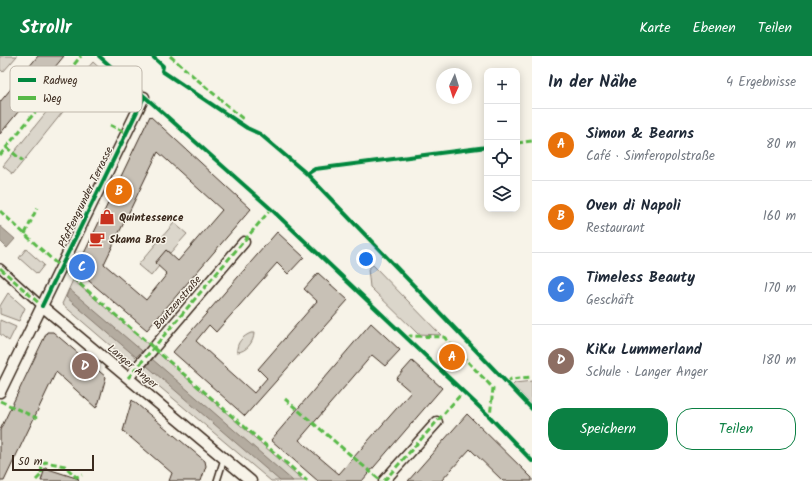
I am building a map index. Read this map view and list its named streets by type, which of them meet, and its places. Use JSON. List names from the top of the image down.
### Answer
{
  "streets": {
    "street": ["Pfaffengrunder Terrasse", "Bautzenstraße", "Langer Anger"]
  },
  "crossings": [
    ["Pfaffengrunder Terrasse", "Langer Anger"],
    ["Bautzenstraße", "Langer Anger"]
  ],
  "places": {
    "shop": ["Quintessence"],
    "cafe": ["Skama Bros"]
  },
  "legend": ["Radweg", "Weg"],
  "scale_bar": "50 m",
  "north": "bottom",
  "page": {
    "header": "Strollr",
    "nav": ["Karte", "Ebenen", "Teilen"],
    "heading": ["In der Nähe", "4 Ergebnisse"],
    "map_buttons": ["+", "−"],
    "list": [
      {
        "mark": "A",
        "name": "Simon & Bearns",
        "note": "Café · Simferopolstraße",
        "value": "80 m"
      },
      {
        "mark": "B",
        "name": "Oven di Napoli",
        "note": "Restaurant",
        "value": "160 m"
      },
      {
        "mark": "C",
        "name": "Timeless Beauty",
        "note": "Geschäft",
        "value": "170 m"
      },
      {
        "mark": "D",
        "name": "KiKu Lummerland",
        "note": "Schule · Langer Anger",
        "value": "180 m"
      }
    ],
    "pins": [
      "B",
      "C",
      "A",
      "D"
    ],
    "buttons": ["Speichern", "Teilen"],
    "scale": "50 m"
  }
}
